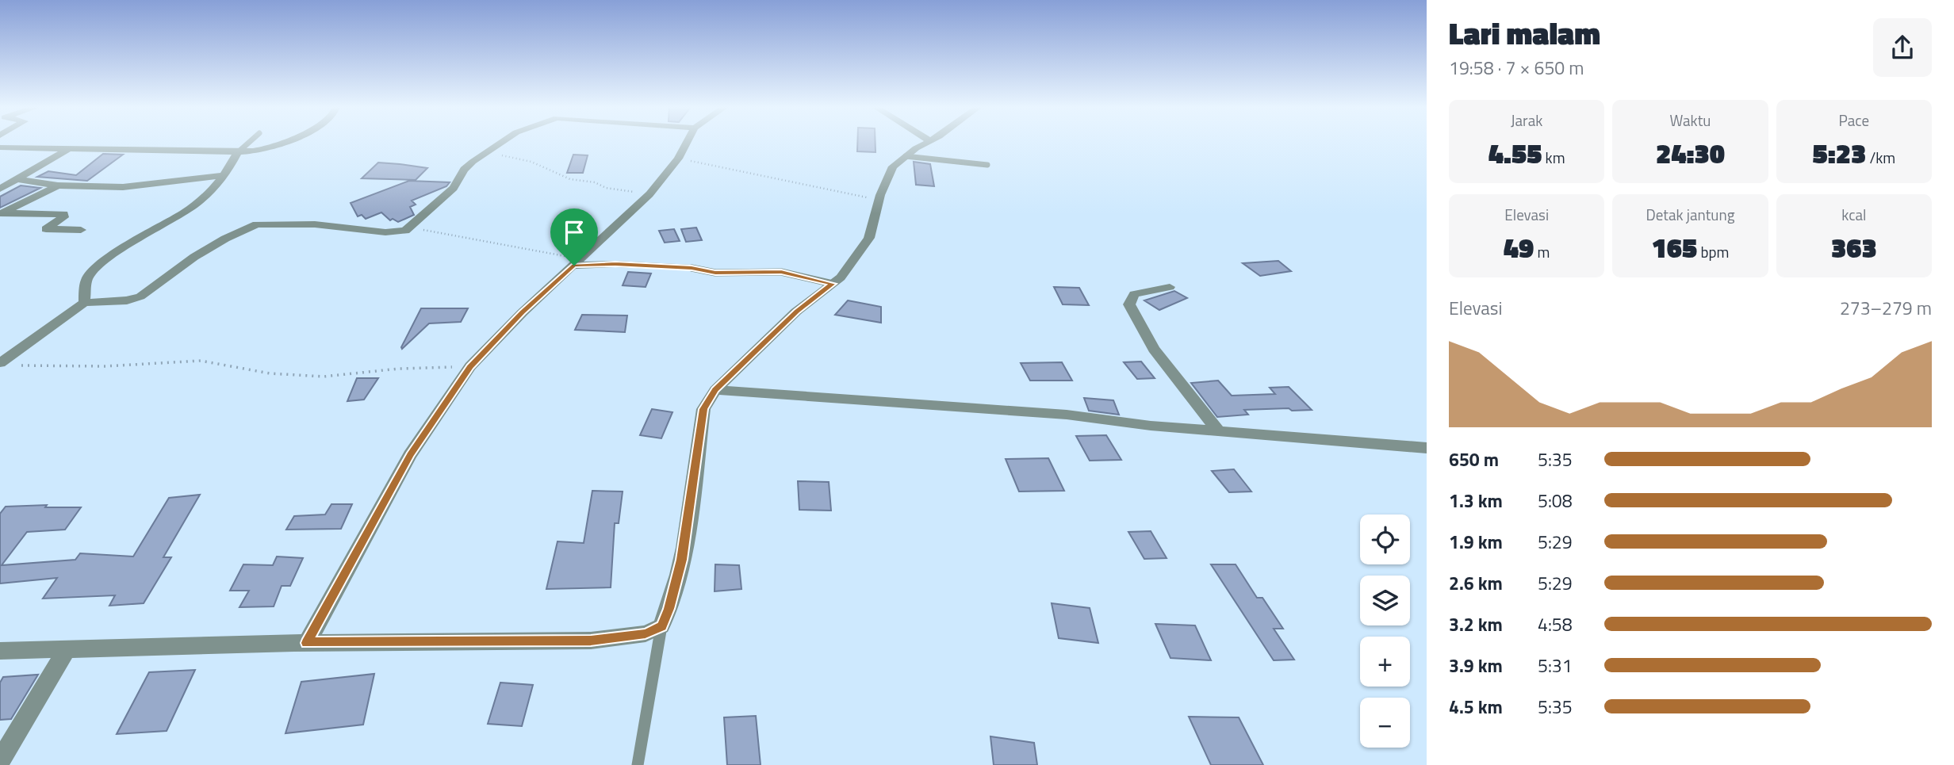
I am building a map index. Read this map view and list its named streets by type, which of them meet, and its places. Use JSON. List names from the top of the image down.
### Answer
{
  "page": {
    "heading": ["Lari malam", "19:58 · 7 × 650 m"],
    "stats": [
      ["Jarak", "4.55 km"],
      ["Waktu", "24:30"],
      ["Pace", "5:23 /km"],
      ["Elevasi", "49 m"],
      ["Detak jantung", "165 bpm"],
      ["kcal", "363"]
    ],
    "chart": ["Elevasi", "273–279 m"],
    "list": [
      {
        "name": "650 m",
        "note": "5:35"
      },
      {
        "name": "1.3 km",
        "note": "5:08"
      },
      {
        "name": "1.9 km",
        "note": "5:29"
      },
      {
        "name": "2.6 km",
        "note": "5:29"
      },
      {
        "name": "3.2 km",
        "note": "4:58"
      },
      {
        "name": "3.9 km",
        "note": "5:31"
      },
      {
        "name": "4.5 km",
        "note": "5:35"
      }
    ],
    "map_buttons": ["+", "−"]
  }
}
